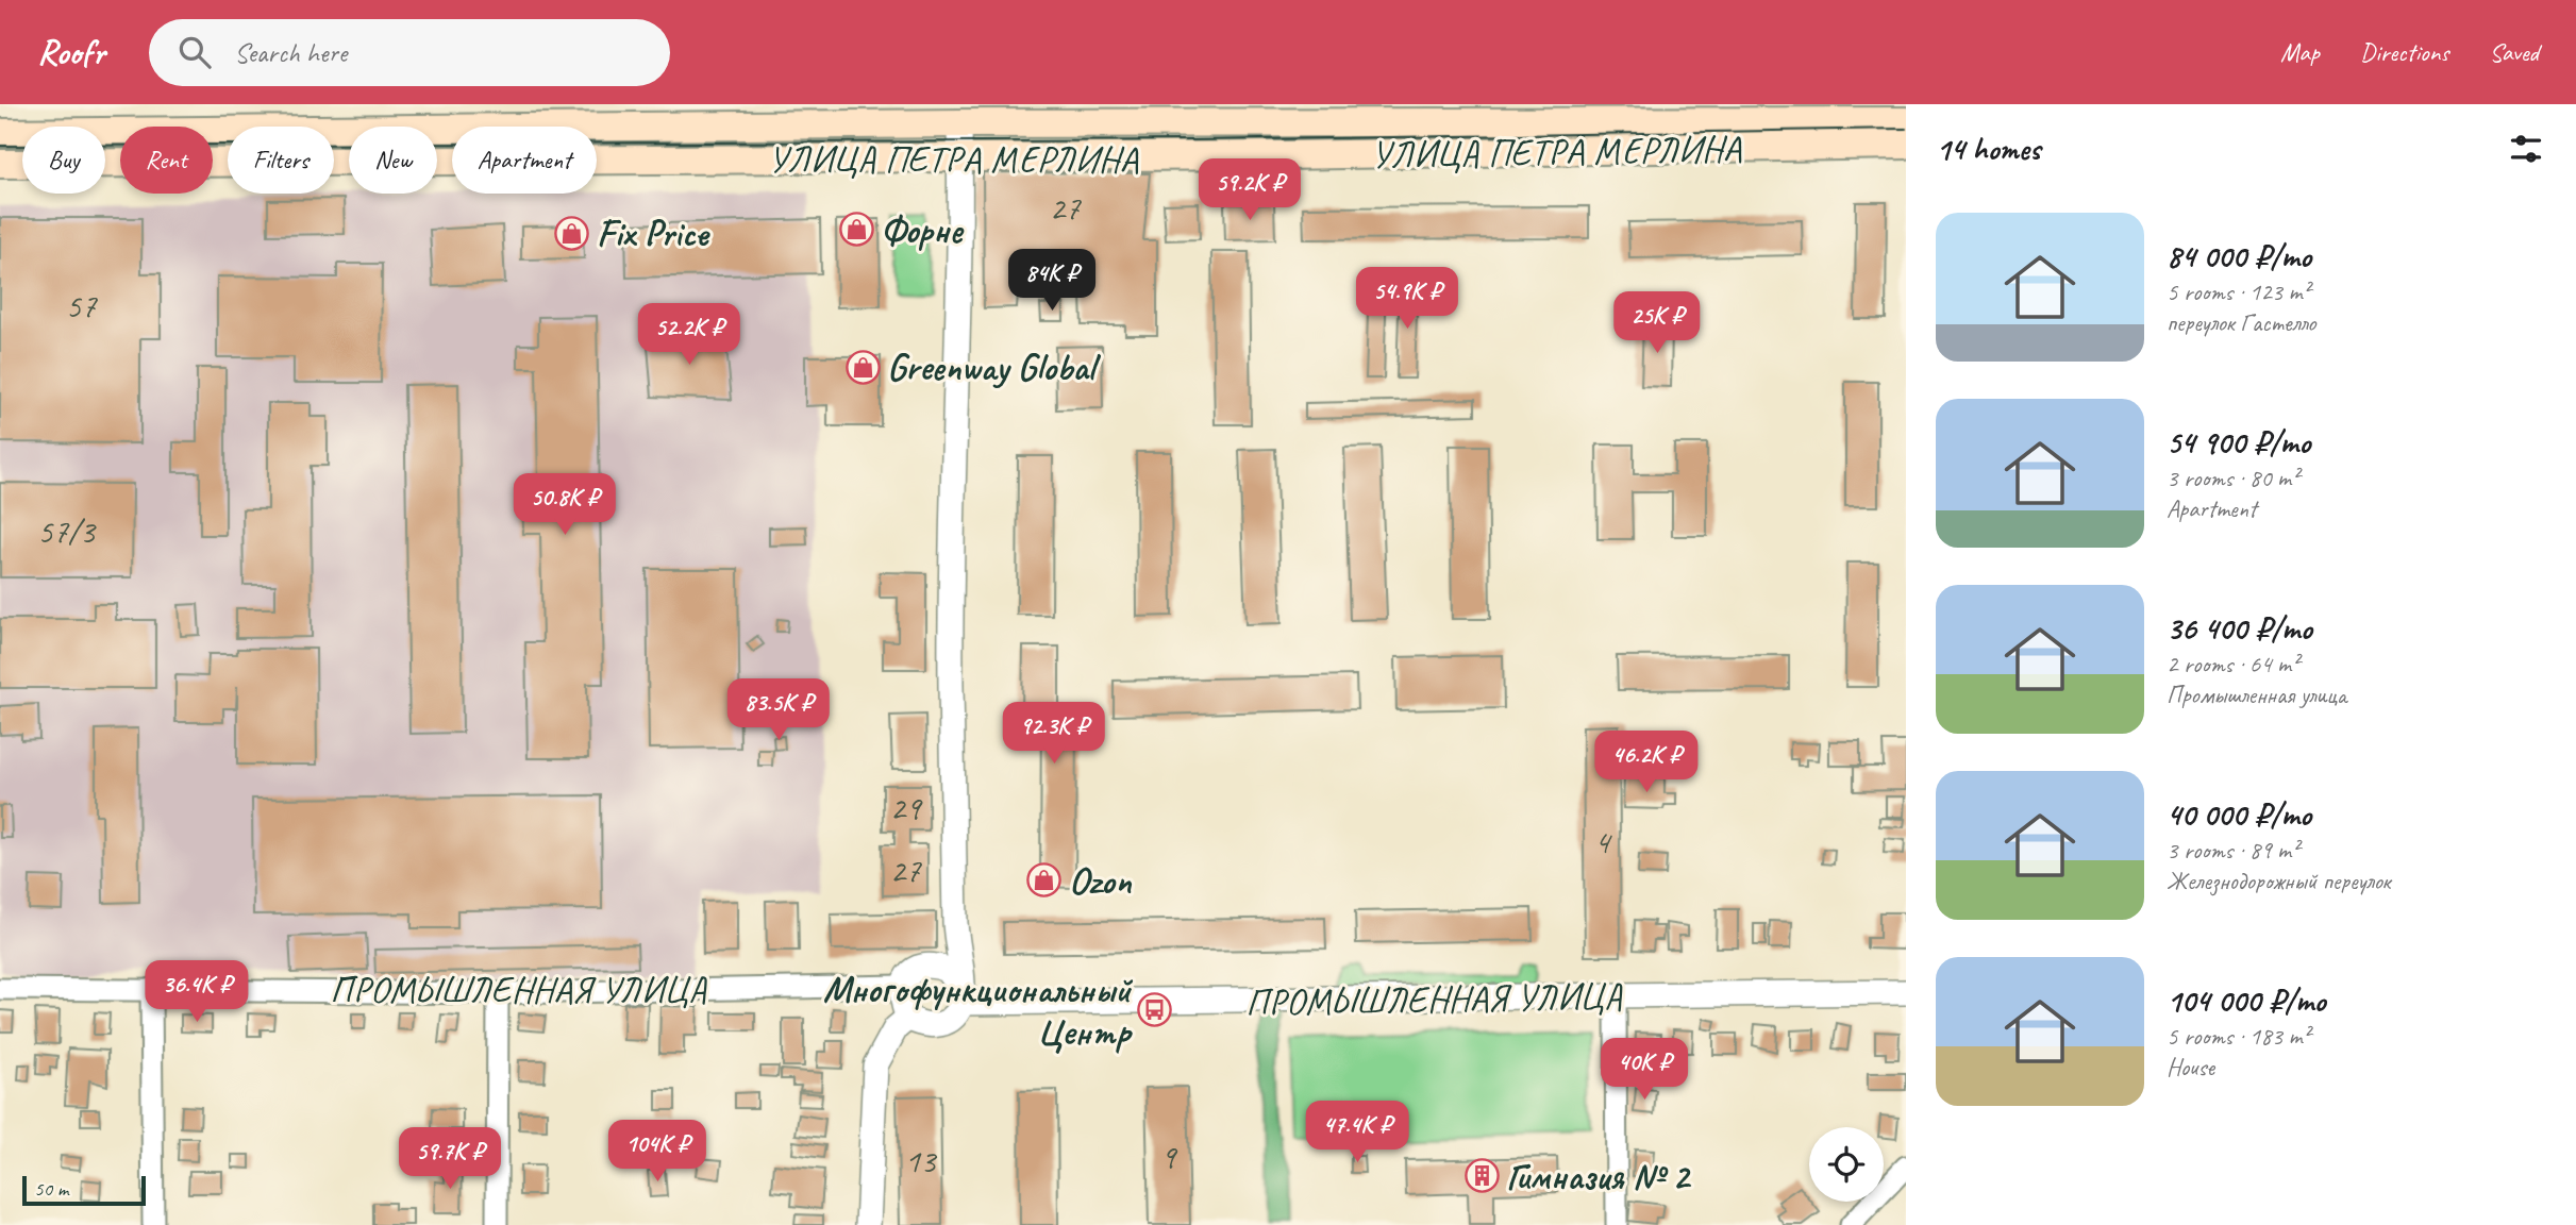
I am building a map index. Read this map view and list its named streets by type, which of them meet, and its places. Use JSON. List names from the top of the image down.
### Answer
{
  "streets": {
    "main road": ["УЛИЦА ПЕТРА МЕРЛИНА"],
    "street": ["ПРОМЫШЛЕННАЯ УЛИЦА"]
  },
  "places": {
    "shop": [
      "Форне",
      "Fix Price",
      "Greenway Global",
      "Ozon"
    ],
    "bus stop": ["Многофункциональный Центр"],
    "building": ["Гимназия № 2"]
  },
  "house_numbers": [
    "27",
    "57",
    "57/3",
    "29",
    "4",
    "27",
    "9",
    "13"
  ],
  "scale_bar": "50 m",
  "page": {
    "header": "Roofr",
    "search": "Search here",
    "nav": ["Map", "Directions", "Saved"],
    "heading": "14 homes",
    "chip": [
      "Buy",
      "Rent",
      "Filters",
      "New",
      "Apartment"
    ],
    "price": [
      "59.2K ₽",
      "84K ₽",
      "54.9K ₽",
      "25K ₽",
      "52.2K ₽",
      "50.8K ₽",
      "83.5K ₽",
      "92.3K ₽",
      "46.2K ₽",
      "36.4K ₽",
      "40K ₽",
      "47.4K ₽",
      "104K ₽",
      "59.7K ₽"
    ],
    "list": [
      {
        "name": "84 000 ₽/mo",
        "note": "5 rooms · 123 m² · переулок Гастелло"
      },
      {
        "name": "54 900 ₽/mo",
        "note": "3 rooms · 80 m² · Apartment"
      },
      {
        "name": "36 400 ₽/mo",
        "note": "2 rooms · 64 m² · Промышленная улица"
      },
      {
        "name": "40 000 ₽/mo",
        "note": "3 rooms · 89 m² · Железнодорожный переулок"
      },
      {
        "name": "104 000 ₽/mo",
        "note": "5 rooms · 183 m² · House"
      }
    ],
    "scale": "50 m"
  }
}
